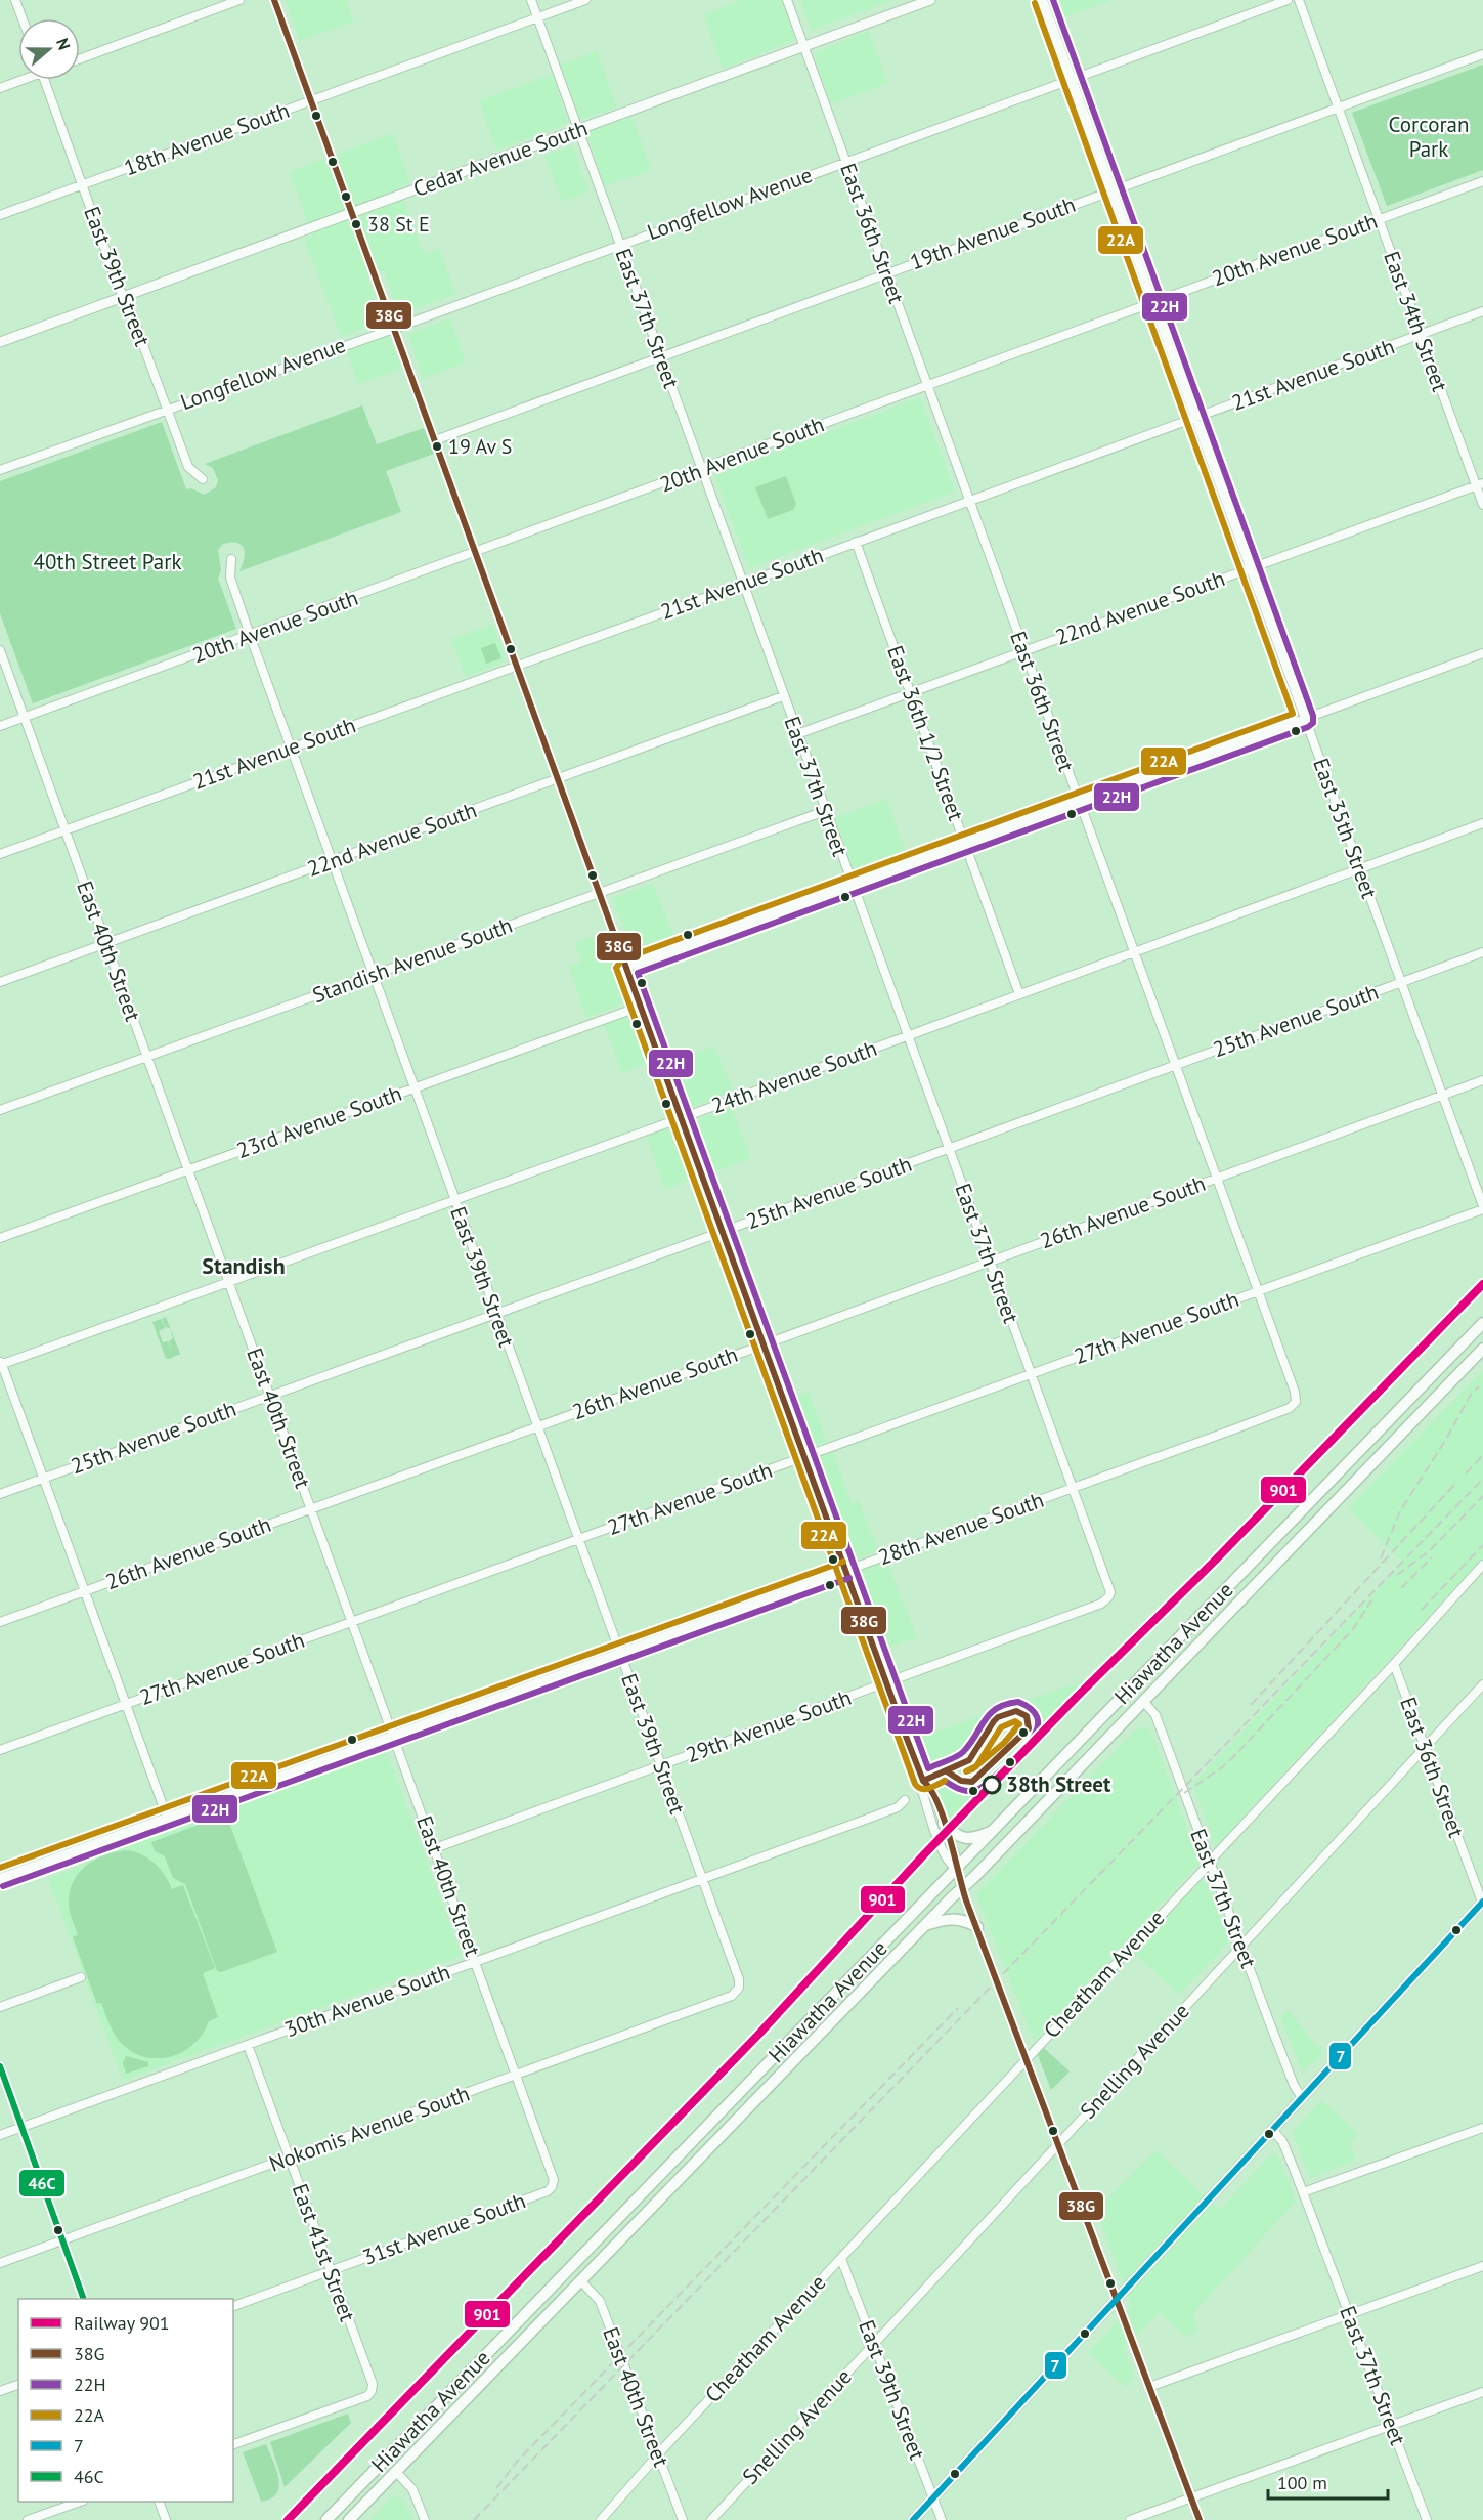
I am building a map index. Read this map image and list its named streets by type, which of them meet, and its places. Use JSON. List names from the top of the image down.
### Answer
{
  "streets": {
    "highway": ["Hiawatha Avenue"],
    "main road": ["Cedar Avenue South"],
    "street": [
      "18th Avenue South",
      "Longfellow Avenue",
      "East 36th Street",
      "19th Avenue South",
      "20th Avenue South",
      "East 39th Street",
      "East 37th Street",
      "East 34th Street",
      "21st Avenue South",
      "22nd Avenue South",
      "East 36th 1/2 Street",
      "East 35th Street",
      "East 40th Street",
      "Standish Avenue South",
      "25th Avenue South",
      "24th Avenue South",
      "23rd Avenue South",
      "26th Avenue South",
      "27th Avenue South",
      "28th Avenue South",
      "29th Avenue South",
      "Cheatham Avenue",
      "30th Avenue South",
      "Snelling Avenue",
      "Nokomis Avenue South",
      "31st Avenue South",
      "East 41st Street"
    ]
  },
  "crossings": [
    ["18th Avenue South", "East 39th Street"],
    ["18th Avenue South", "East 37th Street"],
    ["Cedar Avenue South", "East 36th Street"],
    ["Cedar Avenue South", "East 39th Street"],
    ["Cedar Avenue South", "East 37th Street"],
    ["Longfellow Avenue", "East 36th Street"],
    ["Longfellow Avenue", "East 39th Street"],
    ["Longfellow Avenue", "East 37th Street"],
    ["Longfellow Avenue", "East 35th Street"],
    ["East 36th Street", "19th Avenue South"],
    ["East 36th Street", "20th Avenue South"],
    ["East 36th Street", "21st Avenue South"],
    ["East 36th Street", "22nd Avenue South"],
    ["East 36th Street", "25th Avenue South"],
    ["East 36th Street", "24th Avenue South"],
    ["East 36th Street", "26th Avenue South"],
    ["East 36th Street", "27th Avenue South"],
    ["East 36th Street", "28th Avenue South"],
    ["East 36th Street", "Cheatham Avenue"],
    ["East 36th Street", "Snelling Avenue"],
    ["19th Avenue South", "East 37th Street"],
    ["19th Avenue South", "East 34th Street"],
    ["19th Avenue South", "East 35th Street"],
    ["20th Avenue South", "East 39th Street"],
    ["20th Avenue South", "East 37th Street"],
    ["20th Avenue South", "East 34th Street"],
    ["20th Avenue South", "East 35th Street"],
    ["20th Avenue South", "East 40th Street"],
    ["East 39th Street", "21st Avenue South"],
    ["East 39th Street", "22nd Avenue South"],
    ["East 39th Street", "Standish Avenue South"],
    ["East 39th Street", "25th Avenue South"],
    ["East 39th Street", "24th Avenue South"],
    ["East 39th Street", "23rd Avenue South"],
    ["East 39th Street", "26th Avenue South"],
    ["East 39th Street", "27th Avenue South"],
    ["East 39th Street", "28th Avenue South"],
    ["East 39th Street", "29th Avenue South"],
    ["East 39th Street", "Cheatham Avenue"],
    ["East 39th Street", "30th Avenue South"],
    ["East 39th Street", "Snelling Avenue"],
    ["East 39th Street", "Nokomis Avenue South"],
    ["East 37th Street", "21st Avenue South"],
    ["East 37th Street", "22nd Avenue South"],
    ["East 37th Street", "Standish Avenue South"],
    ["East 37th Street", "25th Avenue South"],
    ["East 37th Street", "24th Avenue South"],
    ["East 37th Street", "26th Avenue South"],
    ["East 37th Street", "27th Avenue South"],
    ["East 37th Street", "28th Avenue South"],
    ["East 37th Street", "Hiawatha Avenue"],
    ["East 37th Street", "29th Avenue South"],
    ["East 37th Street", "Cheatham Avenue"],
    ["East 37th Street", "Snelling Avenue"],
    ["East 34th Street", "21st Avenue South"],
    ["East 34th Street", "22nd Avenue South"],
    ["21st Avenue South", "East 36th 1/2 Street"],
    ["21st Avenue South", "East 35th Street"],
    ["21st Avenue South", "East 40th Street"],
    ["22nd Avenue South", "East 36th 1/2 Street"],
    ["22nd Avenue South", "East 35th Street"],
    ["22nd Avenue South", "East 40th Street"],
    ["East 36th 1/2 Street", "24th Avenue South"],
    ["East 35th Street", "25th Avenue South"],
    ["East 35th Street", "24th Avenue South"],
    ["East 35th Street", "26th Avenue South"],
    ["East 35th Street", "27th Avenue South"],
    ["East 40th Street", "Standish Avenue South"],
    ["East 40th Street", "25th Avenue South"],
    ["East 40th Street", "24th Avenue South"],
    ["East 40th Street", "23rd Avenue South"],
    ["East 40th Street", "26th Avenue South"],
    ["East 40th Street", "27th Avenue South"],
    ["East 40th Street", "28th Avenue South"],
    ["East 40th Street", "Hiawatha Avenue"],
    ["East 40th Street", "29th Avenue South"],
    ["East 40th Street", "Cheatham Avenue"],
    ["East 40th Street", "30th Avenue South"],
    ["East 40th Street", "Nokomis Avenue South"],
    ["East 40th Street", "31st Avenue South"],
    ["30th Avenue South", "East 41st Street"],
    ["Nokomis Avenue South", "East 41st Street"],
    ["31st Avenue South", "East 41st Street"]
  ],
  "districts": ["Standish"],
  "parks": ["Corcoran Park", "40th Street Park"],
  "places": ["38 St E", "19 Av S", "38th Street"],
  "lines": [
    "transit line 38G",
    "transit line 22H",
    "transit line 22A",
    "rail line 901",
    "transit line 7",
    "transit line 46C"
  ],
  "legend": [
    "Railway 901",
    "38G",
    "22H",
    "22A",
    "7",
    "46C"
  ],
  "scale_bar": "100 m",
  "north": "right"
}
